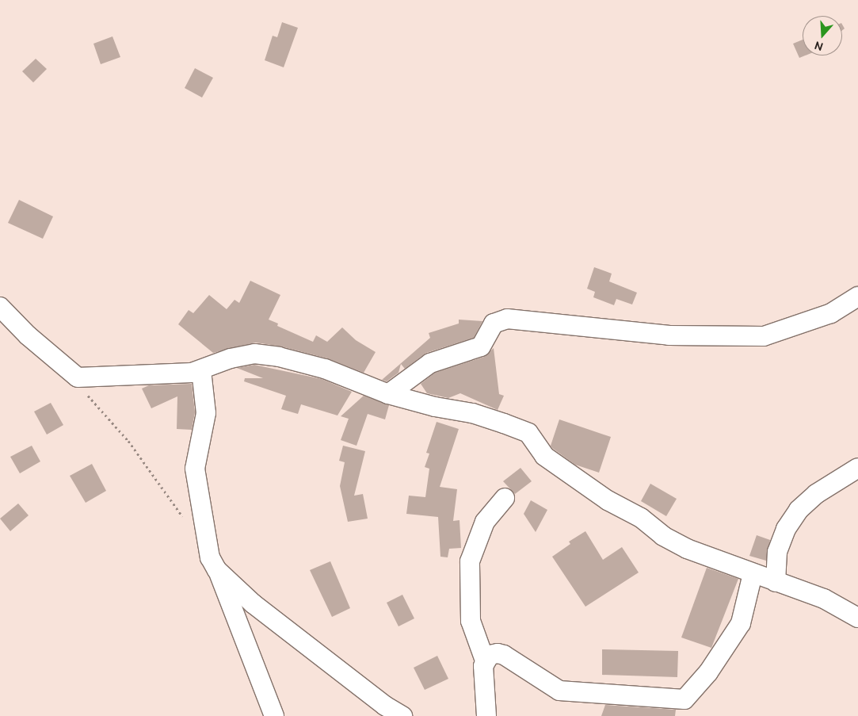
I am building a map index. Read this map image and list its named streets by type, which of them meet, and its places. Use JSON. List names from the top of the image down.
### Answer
{
  "north": "bottom"
}
